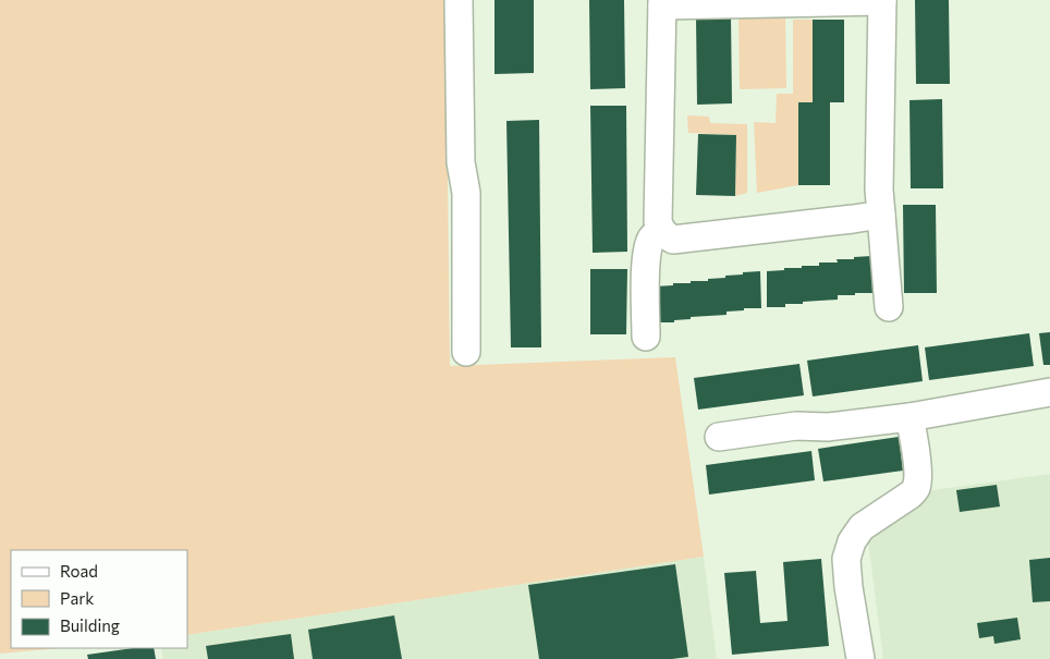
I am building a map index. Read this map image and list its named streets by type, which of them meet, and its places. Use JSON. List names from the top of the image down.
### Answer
{
  "legend": ["Road", "Park", "Building"]
}
